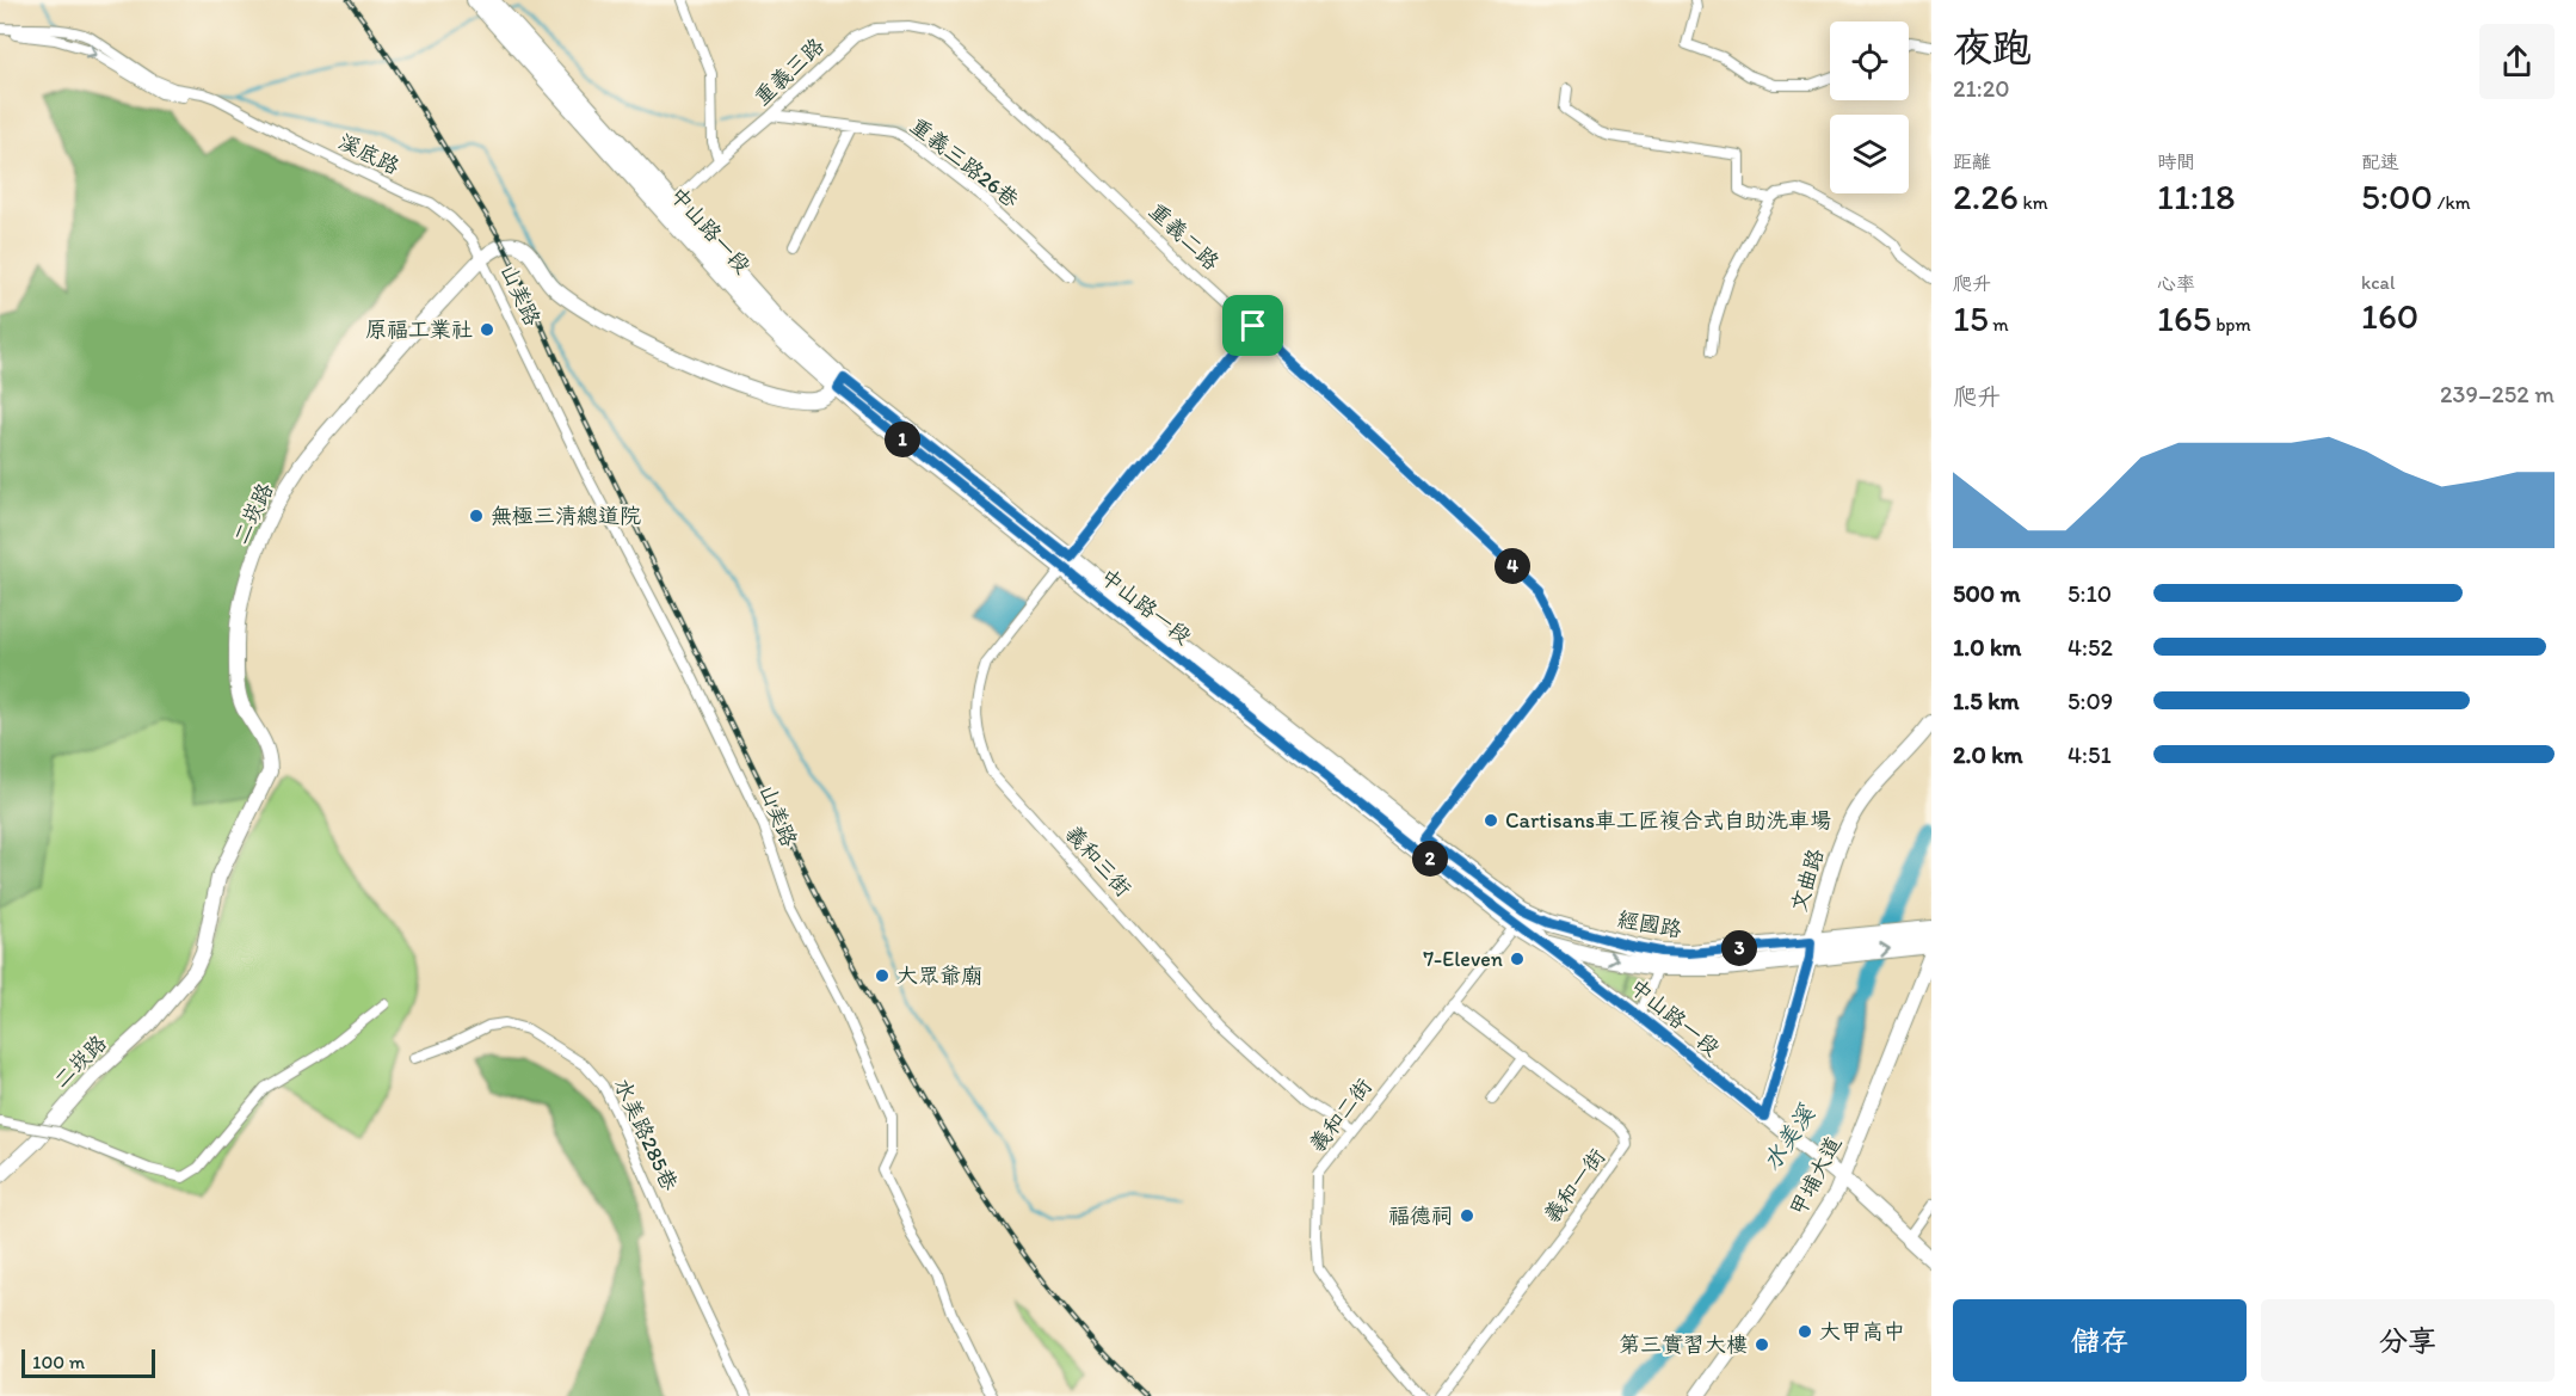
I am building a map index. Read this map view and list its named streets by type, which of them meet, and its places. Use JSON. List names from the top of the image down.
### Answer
{
  "streets": {
    "main road": ["中山路一段", "經國路"],
    "street": [
      "重義三路",
      "溪底路",
      "重義三路26巷",
      "重義二路",
      "山美路",
      "二崁路",
      "義和三街",
      "文曲路",
      "義和二街",
      "水美路285巷",
      "甲埔大道",
      "義和一街"
    ]
  },
  "crossings": [
    ["重義三路", "重義三路26巷"],
    ["重義三路", "中山路一段"],
    ["重義三路", "重義二路"],
    ["溪底路", "山美路"],
    ["溪底路", "二崁路"],
    ["中山路一段", "重義二路"],
    ["中山路一段", "二崁路"],
    ["中山路一段", "義和三街"],
    ["中山路一段", "文曲路"],
    ["中山路一段", "經國路"],
    ["中山路一段", "義和二街"],
    ["中山路一段", "甲埔大道"],
    ["山美路", "二崁路"],
    ["義和三街", "義和二街"],
    ["文曲路", "經國路"],
    ["經國路", "義和二街"],
    ["經國路", "甲埔大道"],
    ["義和二街", "義和一街"]
  ],
  "water": ["水美溪"],
  "places": [
    "原福工業社",
    "無極三清總道院",
    "Cartisans車工匠複合式自助洗車場",
    "7-Eleven",
    "大眾爺廟",
    "福德祠",
    "大甲高中",
    "第三實習大樓"
  ],
  "scale_bar": "100 m",
  "page": {
    "heading": ["夜跑", "21:20"],
    "stats": [
      ["距離", "2.26 km"],
      ["時間", "11:18"],
      ["配速", "5:00 /km"],
      ["爬升", "15 m"],
      ["心率", "165 bpm"],
      ["kcal", "160"]
    ],
    "chart": ["爬升", "239–252 m"],
    "pins": [
      "1",
      "4",
      "2",
      "3"
    ],
    "list": [
      {
        "name": "500 m",
        "note": "5:10"
      },
      {
        "name": "1.0 km",
        "note": "4:52"
      },
      {
        "name": "1.5 km",
        "note": "5:09"
      },
      {
        "name": "2.0 km",
        "note": "4:51"
      }
    ],
    "buttons": ["儲存", "分享"],
    "scale": "100 m"
  }
}
